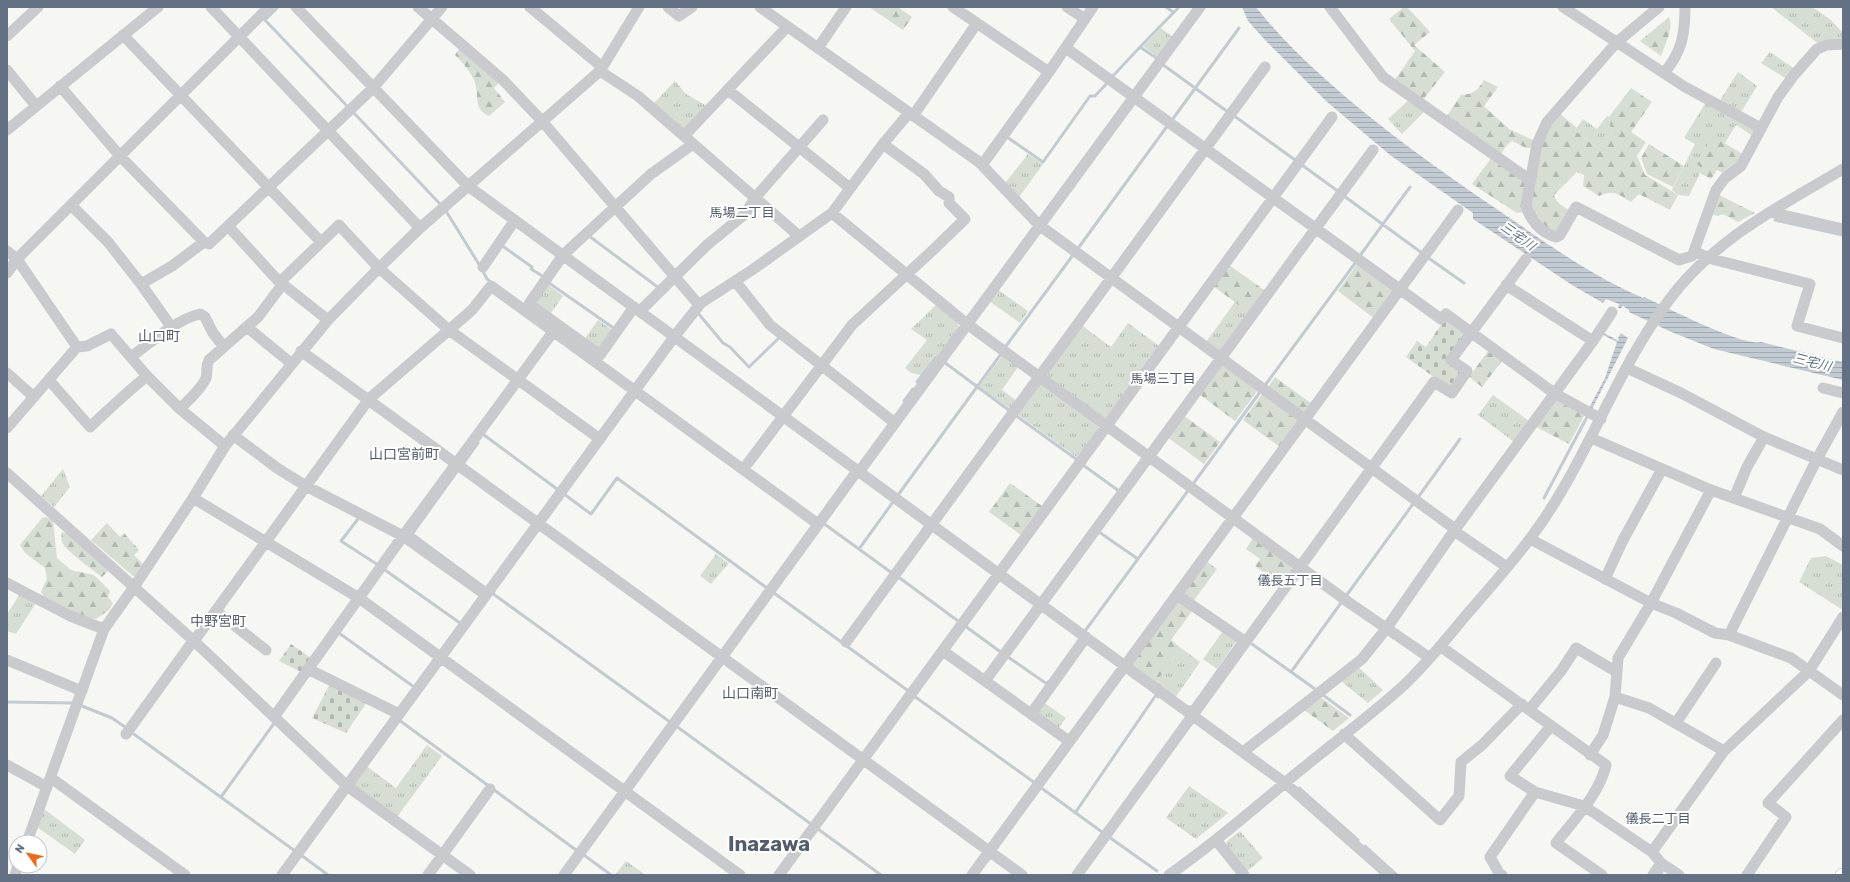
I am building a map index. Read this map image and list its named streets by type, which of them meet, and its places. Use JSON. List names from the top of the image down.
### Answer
{
  "districts": [
    "馬場二丁目",
    "山口町",
    "馬場三丁目",
    "山口宮前町",
    "儀長五丁目",
    "中野宮町",
    "山口南町",
    "儀長二丁目",
    "Inazawa"
  ],
  "water": ["三宅川"],
  "north": "top left"
}
